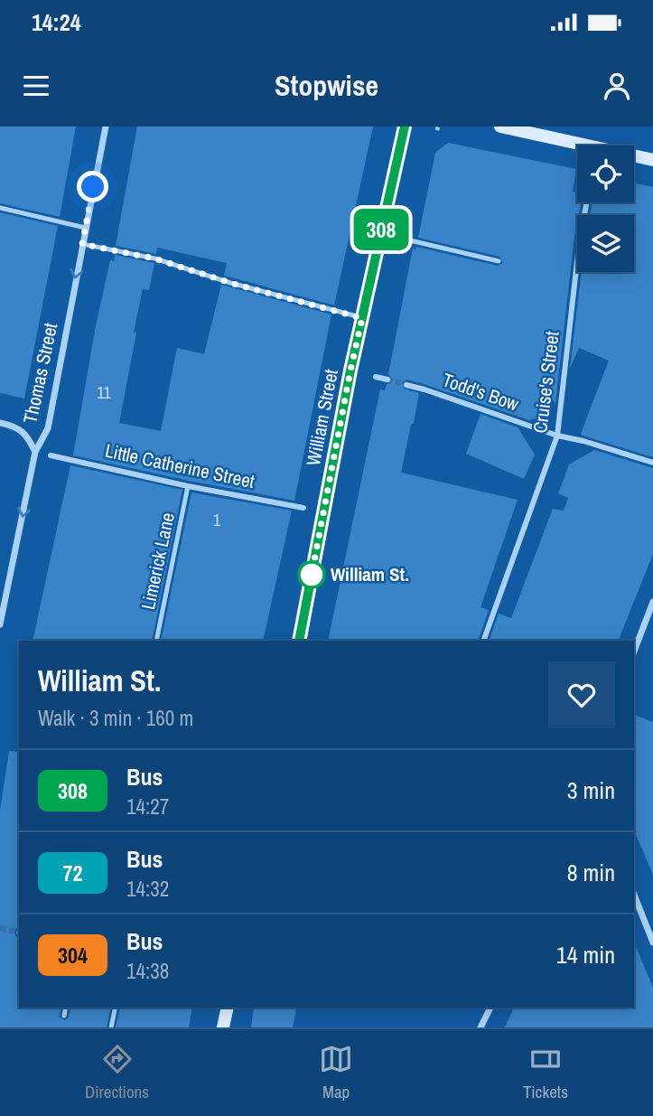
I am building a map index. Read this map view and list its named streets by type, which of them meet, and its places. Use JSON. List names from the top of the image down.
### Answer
{
  "streets": {
    "main road": ["William Street"],
    "street": [
      "Thomas Street",
      "Cruise's Street",
      "Todd's Bow",
      "Little Catherine Street"
    ],
    "lane": ["Limerick Lane"]
  },
  "crossings": [
    ["Cruise's Street", "Todd's Bow"],
    ["Little Catherine Street", "Limerick Lane"]
  ],
  "one_way": ["Thomas Street"],
  "places": ["William St."],
  "lines": ["bus line 308"],
  "house_numbers": ["11", "1"],
  "page": {
    "status": "14:24",
    "header": "Stopwise",
    "on_map": "308",
    "heading": ["William St.", "Walk · 3 min · 160 m"],
    "list": [
      {
        "mark": "308",
        "name": "Bus",
        "note": "14:27",
        "value": "3 min"
      },
      {
        "mark": "72",
        "name": "Bus",
        "note": "14:32",
        "value": "8 min"
      },
      {
        "mark": "304",
        "name": "Bus",
        "note": "14:38",
        "value": "14 min"
      }
    ],
    "tabs": ["Directions", "Map", "Tickets"]
  }
}
